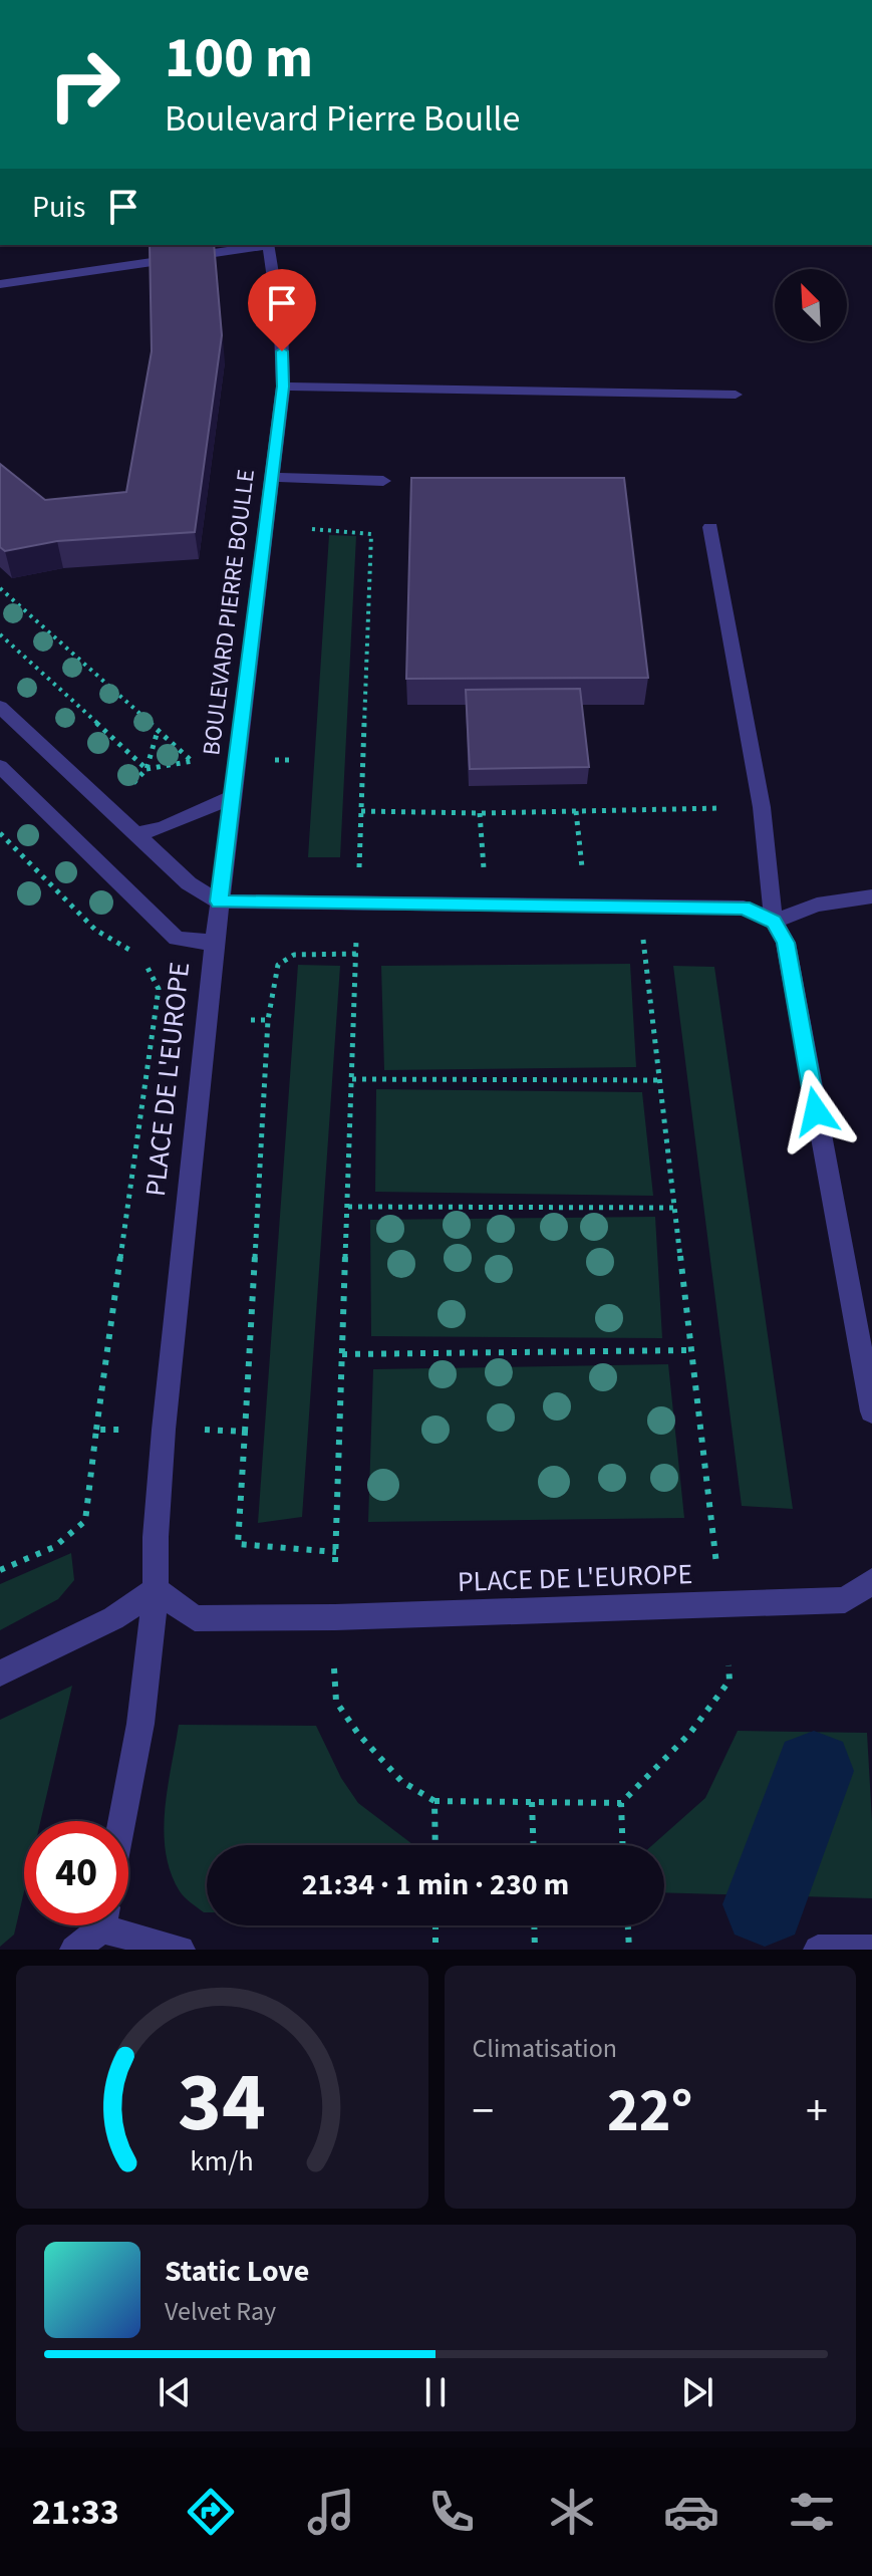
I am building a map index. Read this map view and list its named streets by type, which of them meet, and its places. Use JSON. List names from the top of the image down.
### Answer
{
  "streets": {
    "street": ["BOULEVARD PIERRE BOULLE", "PLACE DE L'EUROPE"]
  },
  "crossings": [
    ["BOULEVARD PIERRE BOULLE", "PLACE DE L'EUROPE"]
  ],
  "north": "top left",
  "page": {
    "turn": ["100 m", "Boulevard Pierre Boulle"],
    "then": "Puis",
    "limit": "40",
    "trip": "21:34 · 1 min · 230 m",
    "tile": "Climatisation",
    "heat": ["−", "22°", "+"],
    "song": ["Static Love", "Velvet Ray"],
    "tabs": "21:33",
    "gauge": ["34", "km/h"]
  }
}
